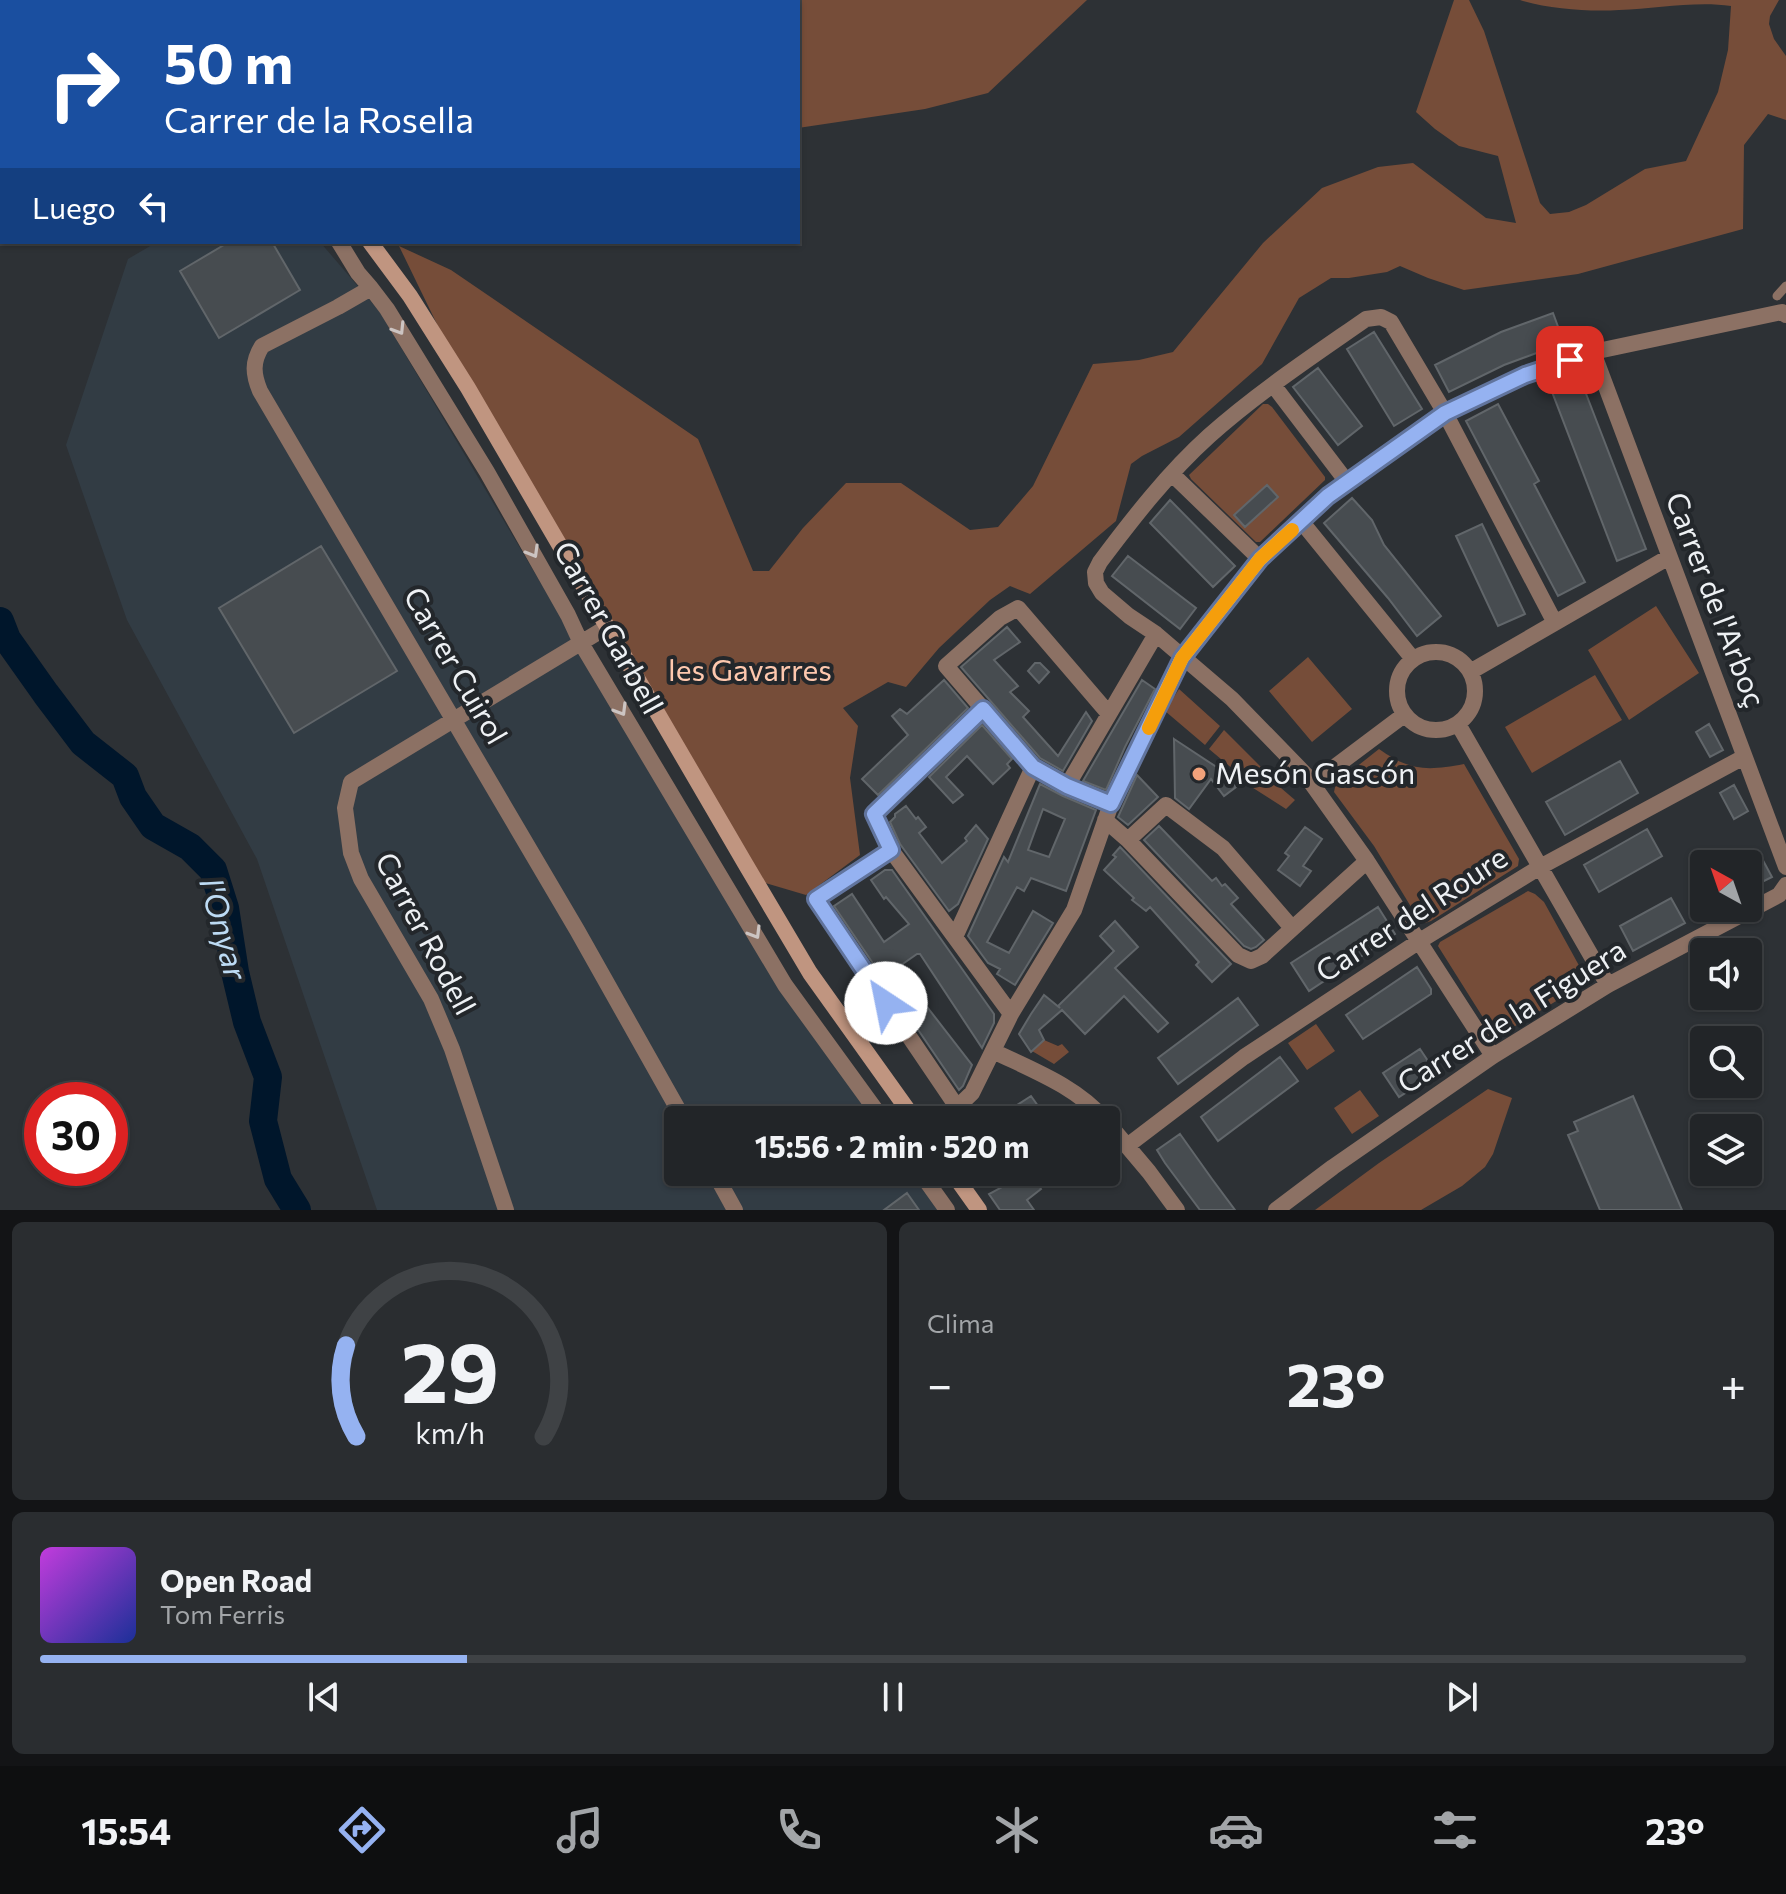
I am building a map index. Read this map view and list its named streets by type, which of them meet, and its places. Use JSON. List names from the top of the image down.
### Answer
{
  "streets": {
    "street": [
      "Carrer de l'Arboç",
      "Carrer Garbell",
      "Carrer Cuirol",
      "Carrer del Roure",
      "Carrer Rodell",
      "Carrer de la Figuera"
    ]
  },
  "crossings": [
    ["Carrer de l'Arboç", "Carrer del Roure"],
    ["Carrer Garbell", "Carrer Cuirol"],
    ["Carrer Garbell", "Carrer Rodell"],
    ["Carrer Cuirol", "Carrer Rodell"]
  ],
  "one_way": ["Carrer Garbell"],
  "water": ["l'Onyar"],
  "parks": ["les Gavarres"],
  "places": ["Mesón Gascón"],
  "north": "top left",
  "page": {
    "turn": ["50 m", "Carrer de la Rosella"],
    "then": "Luego",
    "limit": "30",
    "trip": "15:56 · 2 min · 520 m",
    "tile": "Clima",
    "heat": ["−", "23°", "+"],
    "song": ["Open Road", "Tom Ferris"],
    "tabs": ["15:54", "23°"],
    "gauge": ["29", "km/h"]
  }
}
